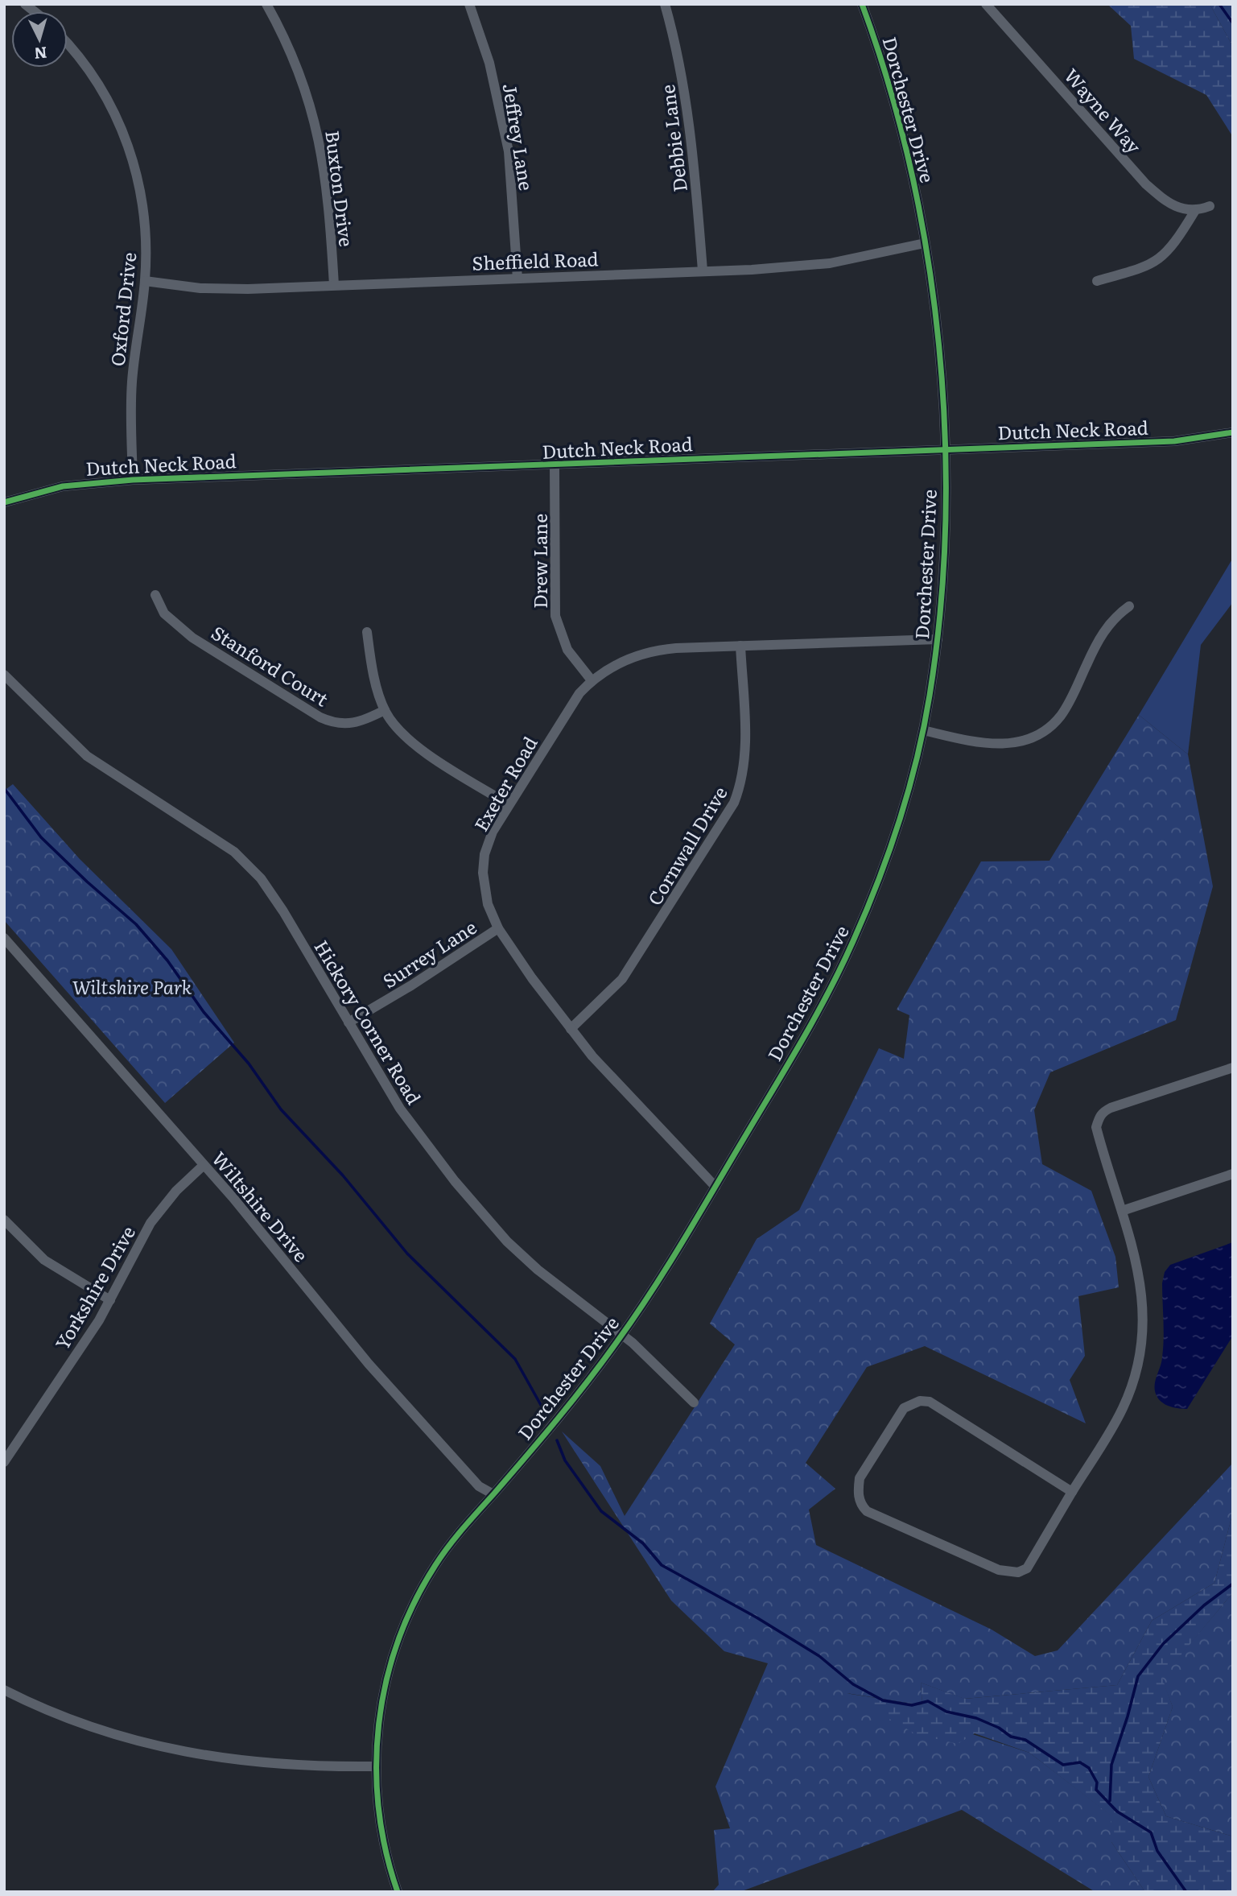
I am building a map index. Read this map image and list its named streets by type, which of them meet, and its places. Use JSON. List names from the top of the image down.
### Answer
{
  "streets": {
    "street": [
      "Dorchester Drive",
      "Wayne Way",
      "Jeffrey Lane",
      "Debbie Lane",
      "Buxton Drive",
      "Sheffield Road",
      "Oxford Drive",
      "Dutch Neck Road",
      "Drew Lane",
      "Stanford Court",
      "Exeter Road",
      "Cornwall Drive",
      "Surrey Lane",
      "Hickory Corner Road",
      "Wiltshire Drive",
      "Yorkshire Drive"
    ]
  },
  "crossings": [
    ["Dorchester Drive", "Sheffield Road"],
    ["Dorchester Drive", "Dutch Neck Road"],
    ["Dorchester Drive", "Exeter Road"],
    ["Dorchester Drive", "Hickory Corner Road"],
    ["Dorchester Drive", "Wiltshire Drive"],
    ["Jeffrey Lane", "Sheffield Road"],
    ["Debbie Lane", "Sheffield Road"],
    ["Buxton Drive", "Sheffield Road"],
    ["Sheffield Road", "Oxford Drive"],
    ["Oxford Drive", "Dutch Neck Road"],
    ["Dutch Neck Road", "Drew Lane"],
    ["Drew Lane", "Exeter Road"],
    ["Exeter Road", "Cornwall Drive"],
    ["Exeter Road", "Surrey Lane"],
    ["Surrey Lane", "Hickory Corner Road"],
    ["Wiltshire Drive", "Yorkshire Drive"]
  ],
  "parks": ["Wiltshire Park"],
  "north": "bottom"
}
